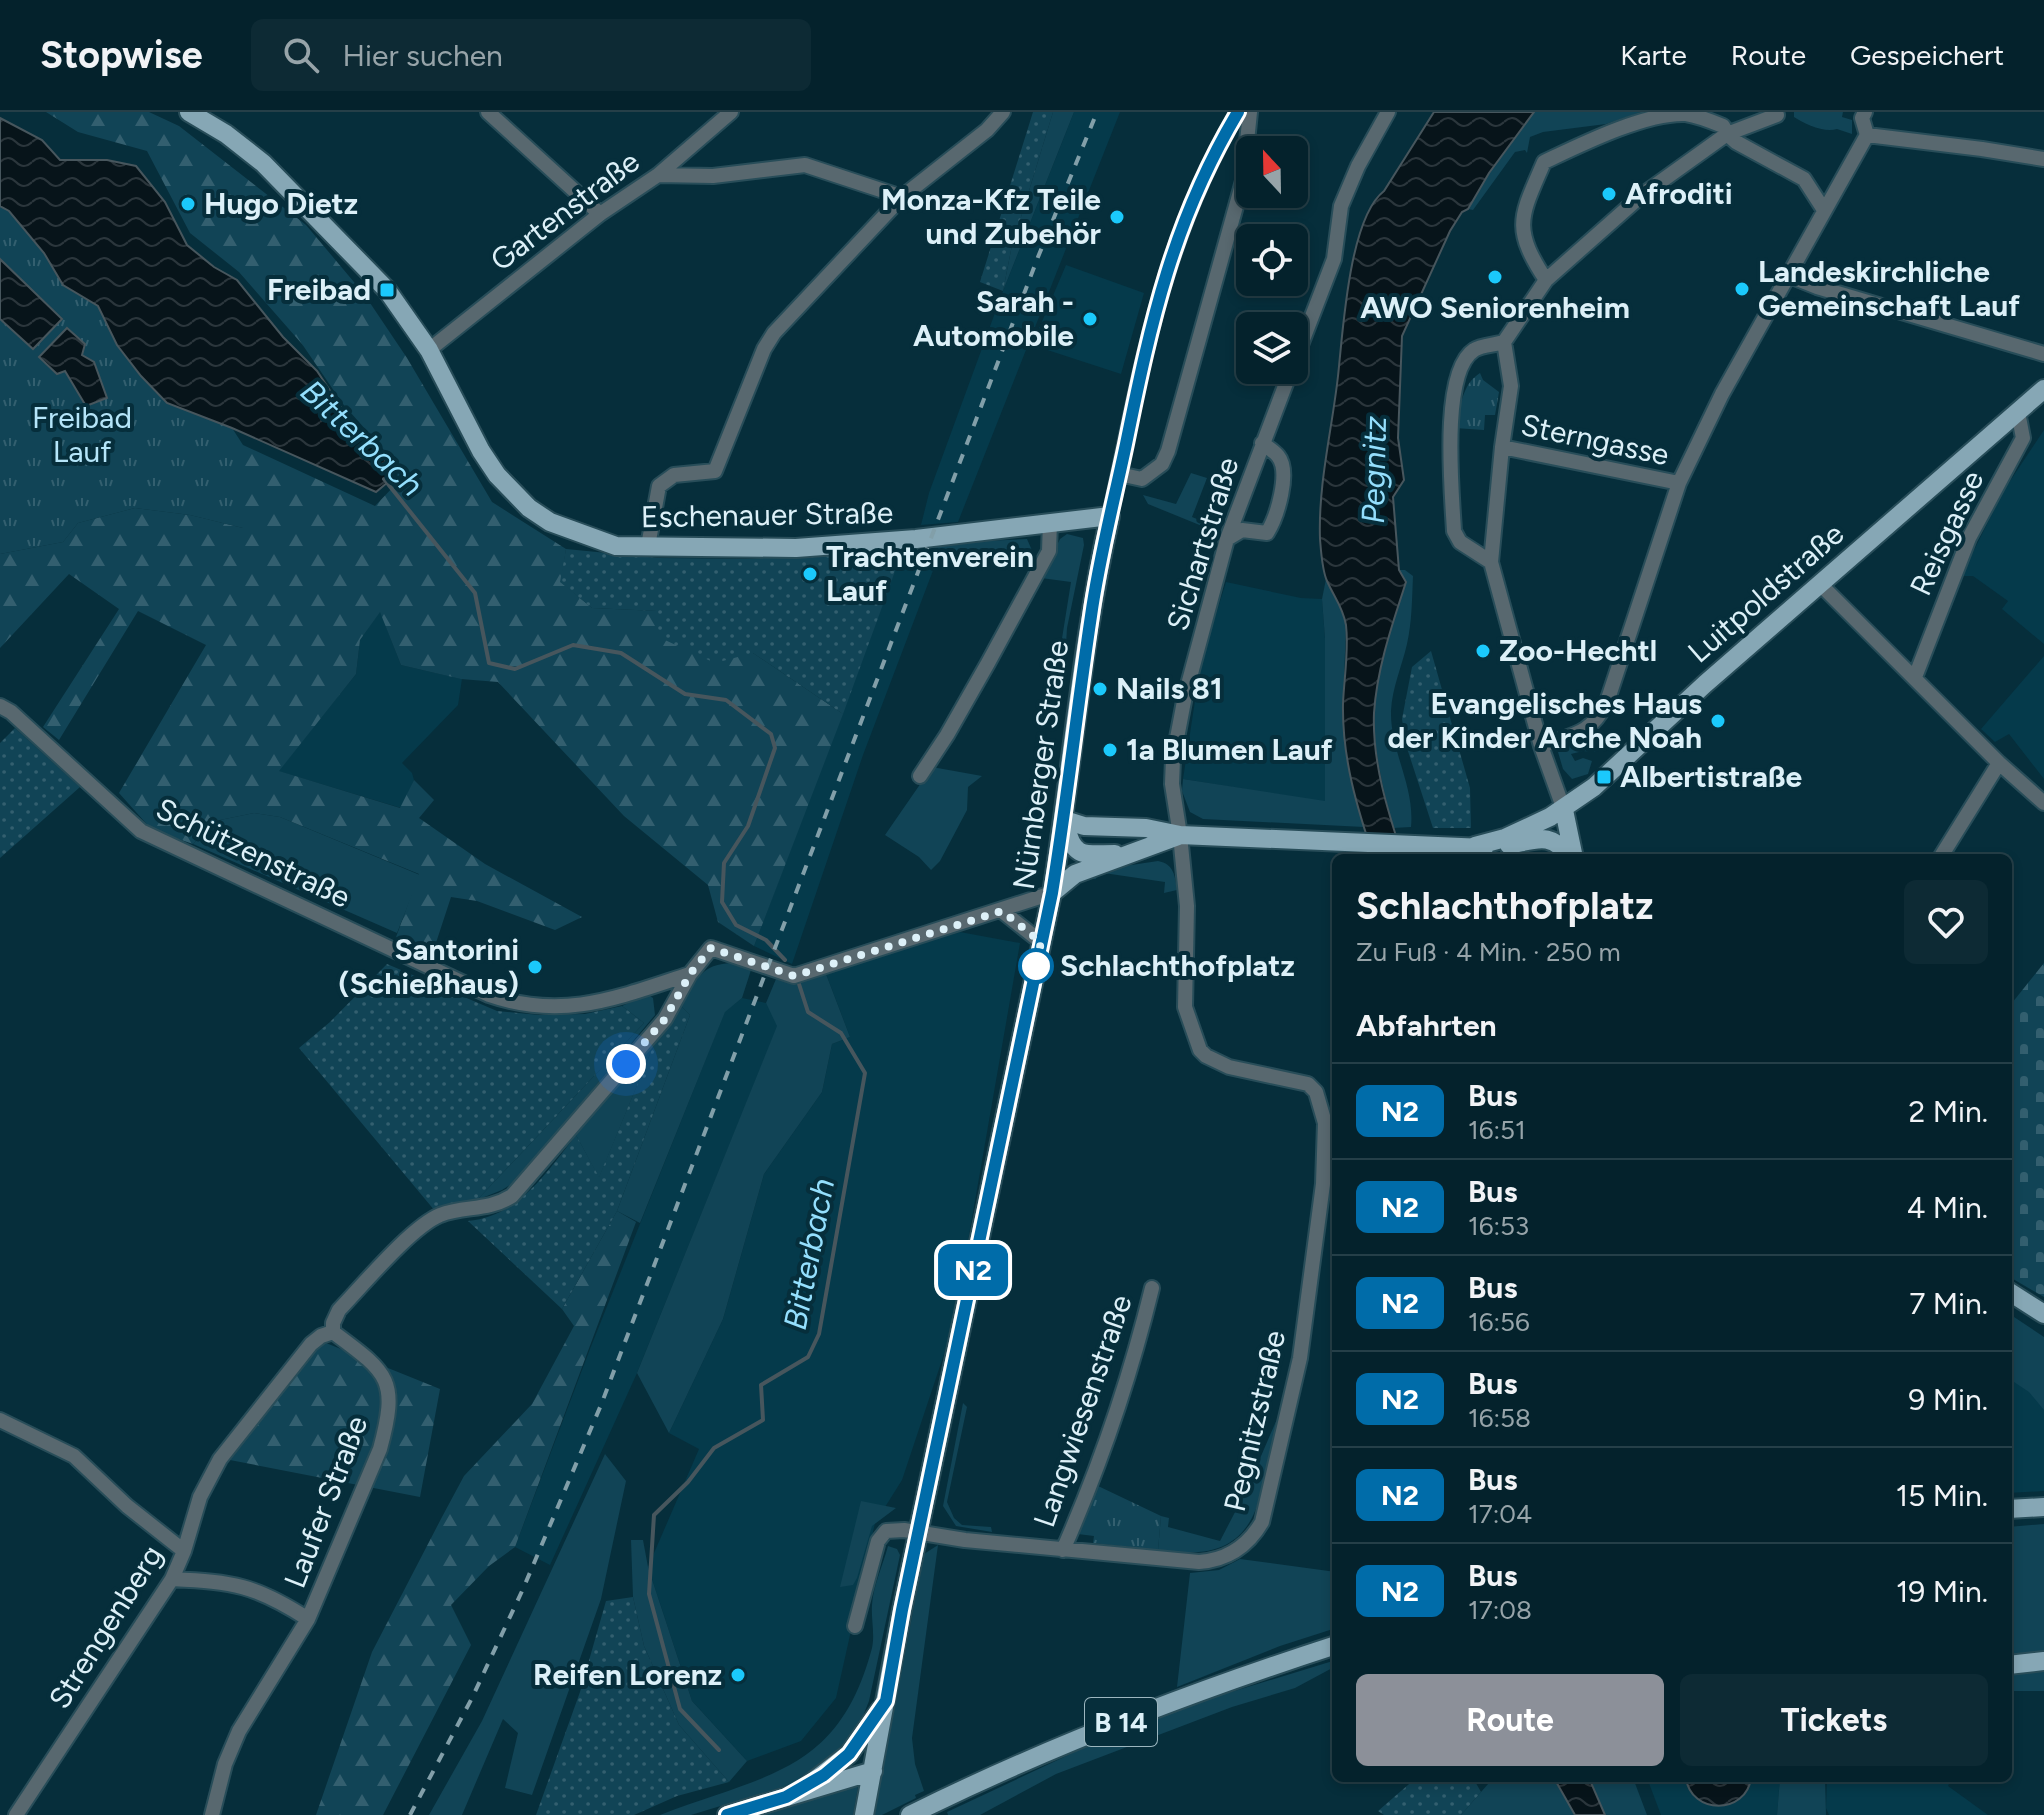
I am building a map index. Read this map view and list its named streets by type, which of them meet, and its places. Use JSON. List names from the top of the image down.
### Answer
{
  "streets": {
    "main road": [
      "Eschenauer Straße",
      "Luitpoldstraße",
      "Nürnberger Straße",
      "B 14"
    ],
    "street": [
      "Gartenstraße",
      "Sterngasse",
      "Reisgasse",
      "Sichartstraße",
      "Schützenstraße",
      "Langwiesenstraße",
      "Pegnitzstraße",
      "Laufer Straße",
      "Strengenberg"
    ]
  },
  "crossings": [
    ["Gartenstraße", "Eschenauer Straße"],
    ["Eschenauer Straße", "Nürnberger Straße"],
    ["Reisgasse", "Luitpoldstraße"],
    ["Sichartstraße", "Pegnitzstraße"],
    ["Nürnberger Straße", "Schützenstraße"],
    ["Nürnberger Straße", "Pegnitzstraße"],
    ["Schützenstraße", "Strengenberg"],
    ["Langwiesenstraße", "Pegnitzstraße"],
    ["Laufer Straße", "Strengenberg"]
  ],
  "water": ["Bitterbach", "Pegnitz"],
  "parks": ["Freibad Lauf"],
  "places": {
    "other": [
      "Afroditi",
      "Hugo Dietz",
      "Monza-Kfz Teile und Zubehör",
      "AWO Seniorenheim",
      "Landeskirchliche Gemeinschaft Lauf",
      "Sarah - Automobile",
      "Trachtenverein Lauf",
      "Zoo-Hechtl",
      "Nails 81",
      "Evangelisches Haus der Kinder Arche Noah",
      "1a Blumen Lauf",
      "Schlachthofplatz",
      "Santorini (Schießhaus)",
      "Reifen Lorenz"
    ],
    "transit": ["Freibad", "Albertistraße"]
  },
  "lines": ["bus line N2"],
  "north": "top",
  "page": {
    "header": "Stopwise",
    "search": "Hier suchen",
    "nav": ["Karte", "Route", "Gespeichert"],
    "on_map": "N2",
    "heading": [
      ["Schlachthofplatz", "Zu Fuß · 4 Min. · 250 m"],
      "Abfahrten"
    ],
    "list": [
      {
        "mark": "N2",
        "name": "Bus",
        "note": "16:51",
        "value": "2 Min."
      },
      {
        "mark": "N2",
        "name": "Bus",
        "note": "16:53",
        "value": "4 Min."
      },
      {
        "mark": "N2",
        "name": "Bus",
        "note": "16:56",
        "value": "7 Min."
      },
      {
        "mark": "N2",
        "name": "Bus",
        "note": "16:58",
        "value": "9 Min."
      },
      {
        "mark": "N2",
        "name": "Bus",
        "note": "17:04",
        "value": "15 Min."
      },
      {
        "mark": "N2",
        "name": "Bus",
        "note": "17:08",
        "value": "19 Min."
      }
    ],
    "buttons": ["Route", "Tickets"]
  }
}
